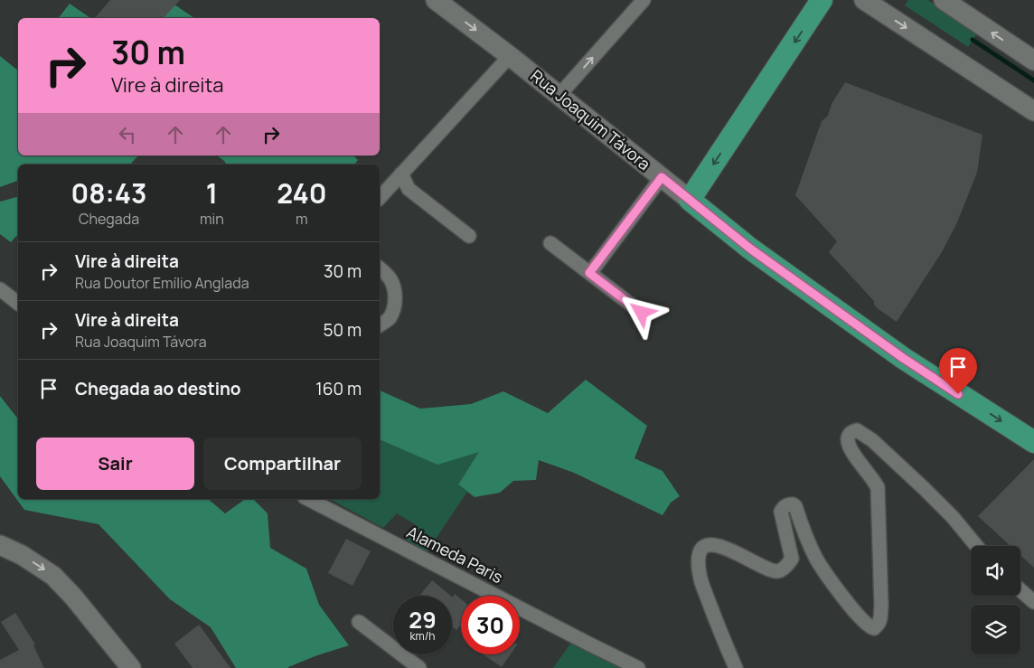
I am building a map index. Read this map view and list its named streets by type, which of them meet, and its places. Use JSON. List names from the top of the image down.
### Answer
{
  "streets": {
    "main road": ["Rua Joaquim Távora"],
    "street": ["Alameda Paris"]
  },
  "one_way": ["Rua Joaquim Távora"],
  "page": {
    "turn": ["30 m", "Vire à direita"],
    "eta": [
      "08:43",
      "Chegada",
      "1",
      "min",
      "240",
      "m"
    ],
    "list": [
      {
        "name": "Vire à direita",
        "note": "Rua Doutor Emílio Anglada",
        "value": "30 m"
      },
      {
        "name": "Vire à direita",
        "note": "Rua Joaquim Távora",
        "value": "50 m"
      },
      {
        "name": "Chegada ao destino",
        "value": "160 m"
      }
    ],
    "buttons": ["Sair", "Compartilhar"],
    "speed": "29 km/h",
    "limit": "30"
  }
}
